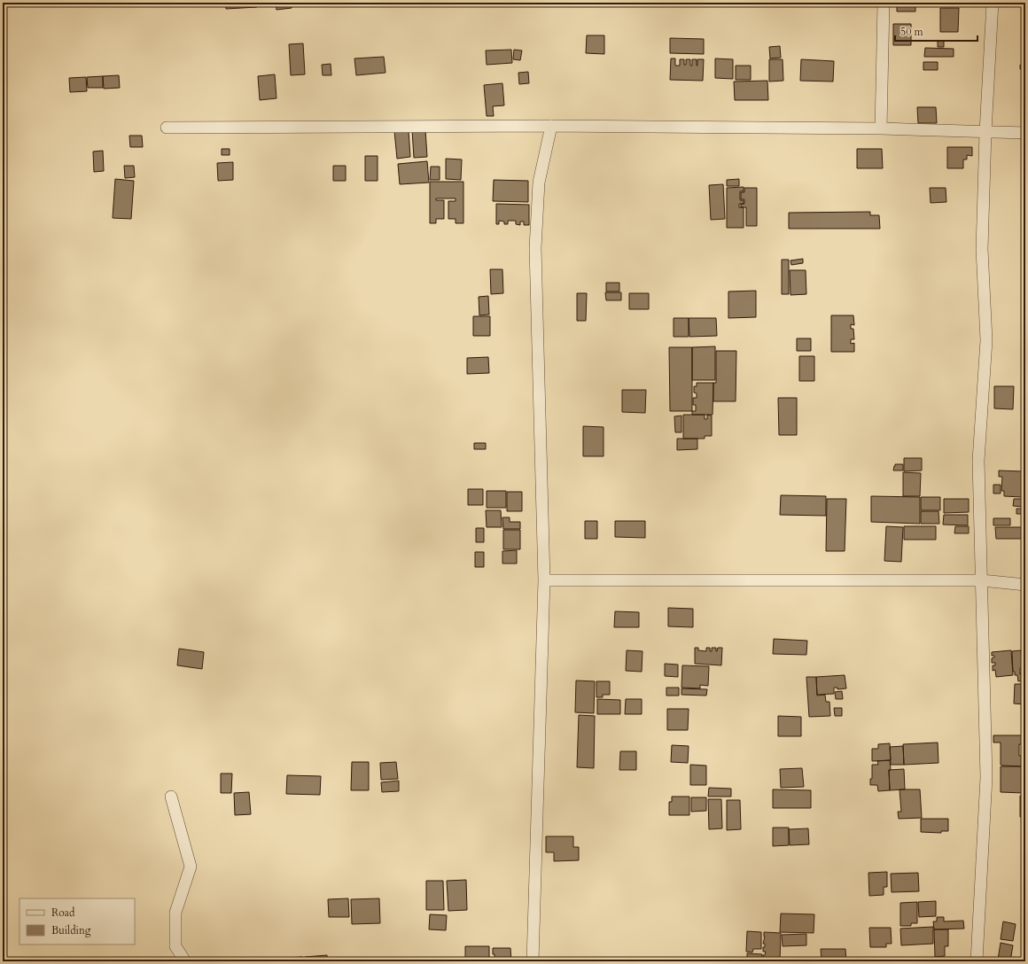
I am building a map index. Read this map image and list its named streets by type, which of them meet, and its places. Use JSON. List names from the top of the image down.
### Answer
{
  "legend": ["Road", "Building"],
  "scale_bar": "50 m"
}
